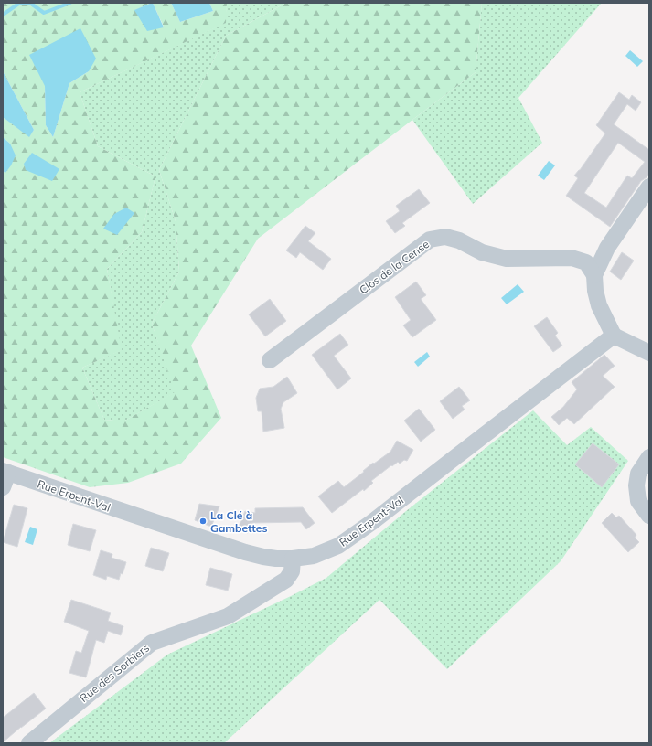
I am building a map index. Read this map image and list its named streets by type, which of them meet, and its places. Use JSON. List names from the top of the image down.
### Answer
{
  "streets": {
    "street": ["Clos de la Cense", "Rue Erpent-Val", "Rue des Sorbiers"]
  },
  "crossings": [
    ["Rue Erpent-Val", "Rue des Sorbiers"]
  ],
  "places": ["La Clé à Gambettes"]
}
